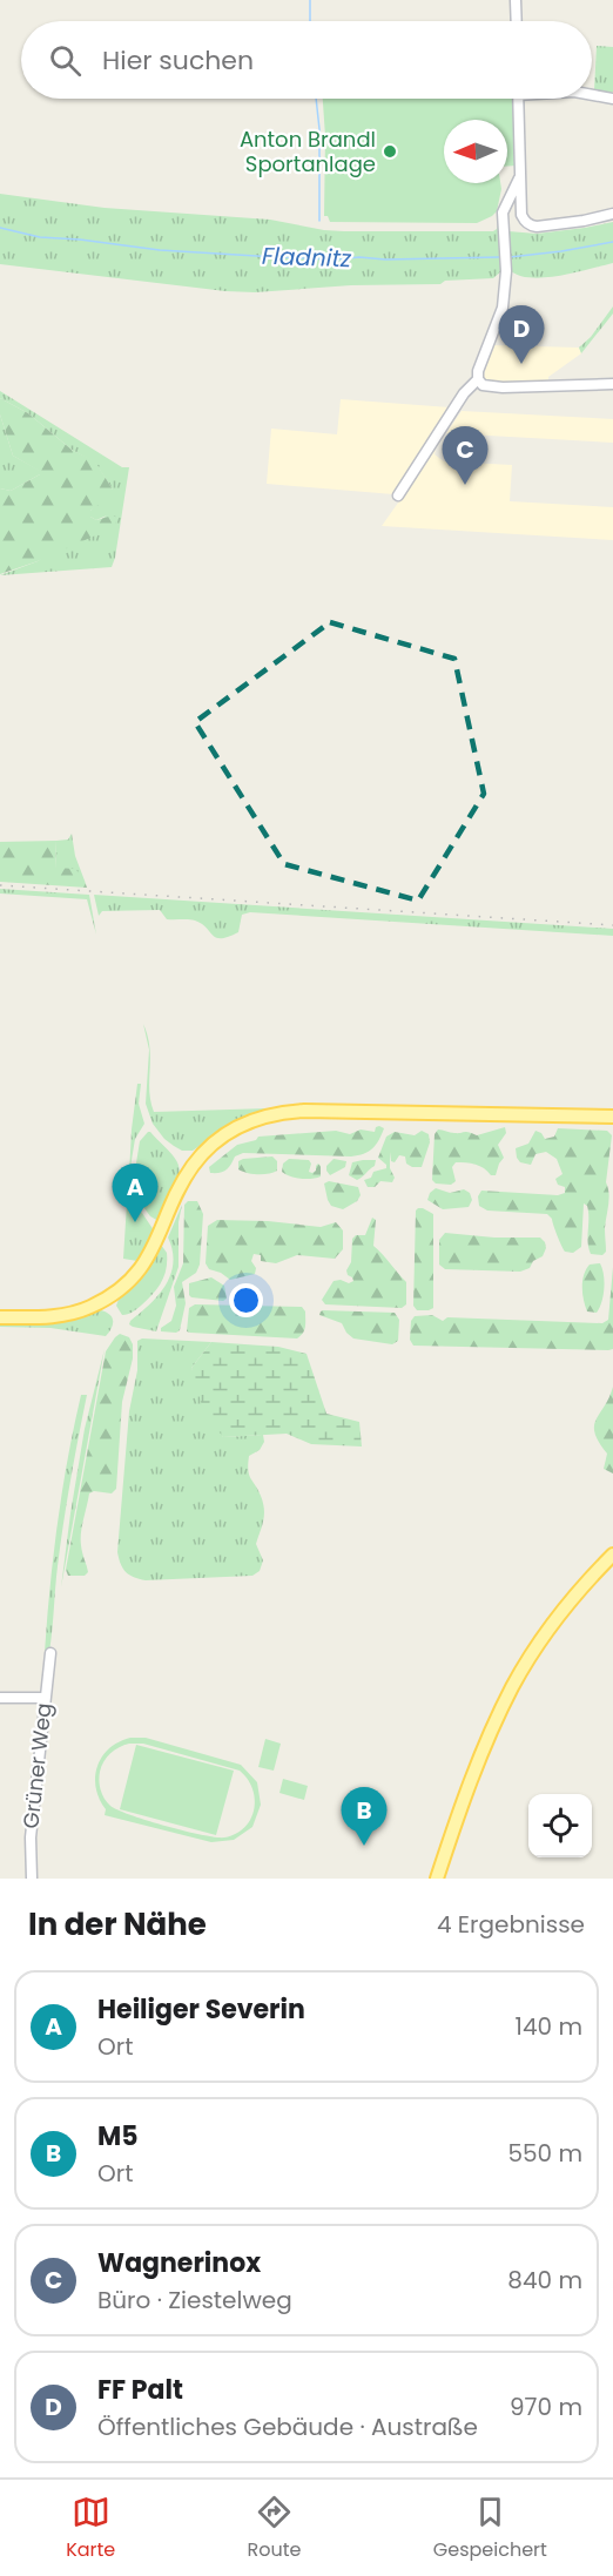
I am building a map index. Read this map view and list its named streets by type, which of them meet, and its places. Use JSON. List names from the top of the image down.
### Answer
{
  "streets": {
    "street": ["Grüner Weg"]
  },
  "water": ["Fladnitz"],
  "places": ["Anton Brandl Sportanlage"],
  "north": "left",
  "page": {
    "search": "Hier suchen",
    "pins": [
      "D",
      "C",
      "A",
      "B"
    ],
    "heading": ["In der Nähe", "4 Ergebnisse"],
    "list": [
      {
        "mark": "A",
        "name": "Heiliger Severin",
        "note": "Ort",
        "value": "140 m"
      },
      {
        "mark": "B",
        "name": "M5",
        "note": "Ort",
        "value": "550 m"
      },
      {
        "mark": "C",
        "name": "Wagnerinox",
        "note": "Büro · Ziestelweg",
        "value": "840 m"
      },
      {
        "mark": "D",
        "name": "FF Palt",
        "note": "Öffentliches Gebäude · Austraße",
        "value": "970 m"
      }
    ],
    "nav": ["Karte", "Route", "Gespeichert"]
  }
}
